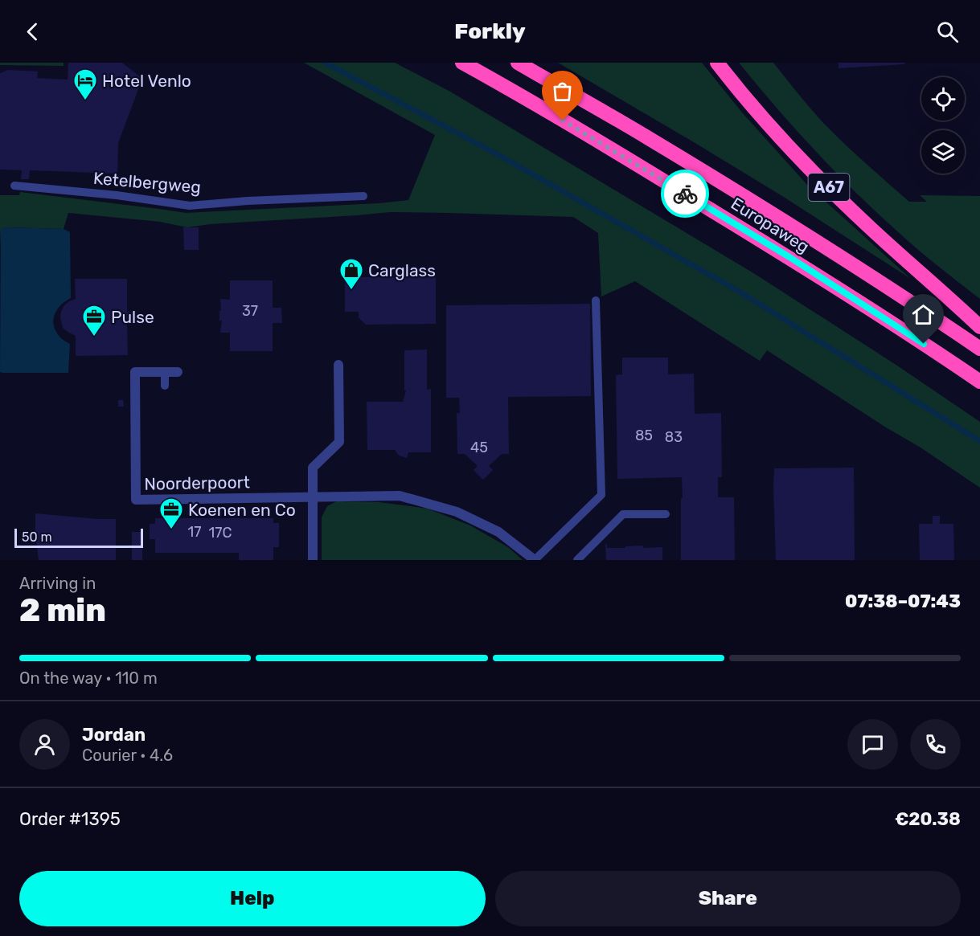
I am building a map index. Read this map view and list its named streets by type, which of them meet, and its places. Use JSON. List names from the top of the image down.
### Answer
{
  "streets": {
    "highway": ["A67", "Europaweg"],
    "street": ["Noorderpoort"],
    "lane": ["Ketelbergweg"]
  },
  "places": {
    "hotel": ["Hotel Venlo"],
    "shop": ["Carglass"],
    "office": ["Pulse", "Koenen en Co"]
  },
  "house_numbers": [
    "37",
    "85",
    "83",
    "45",
    "17",
    "17C"
  ],
  "scale_bar": "50 m",
  "page": {
    "header": "Forkly",
    "scale": "50 m",
    "heading": ["2 min", "Arriving in", "07:38–07:43"],
    "panel": [
      "Jordan",
      "Courier · 4.6",
      "Order #1395",
      "€20.38"
    ],
    "bar": "On the way · 110 m",
    "buttons": ["Help", "Share"]
  }
}
